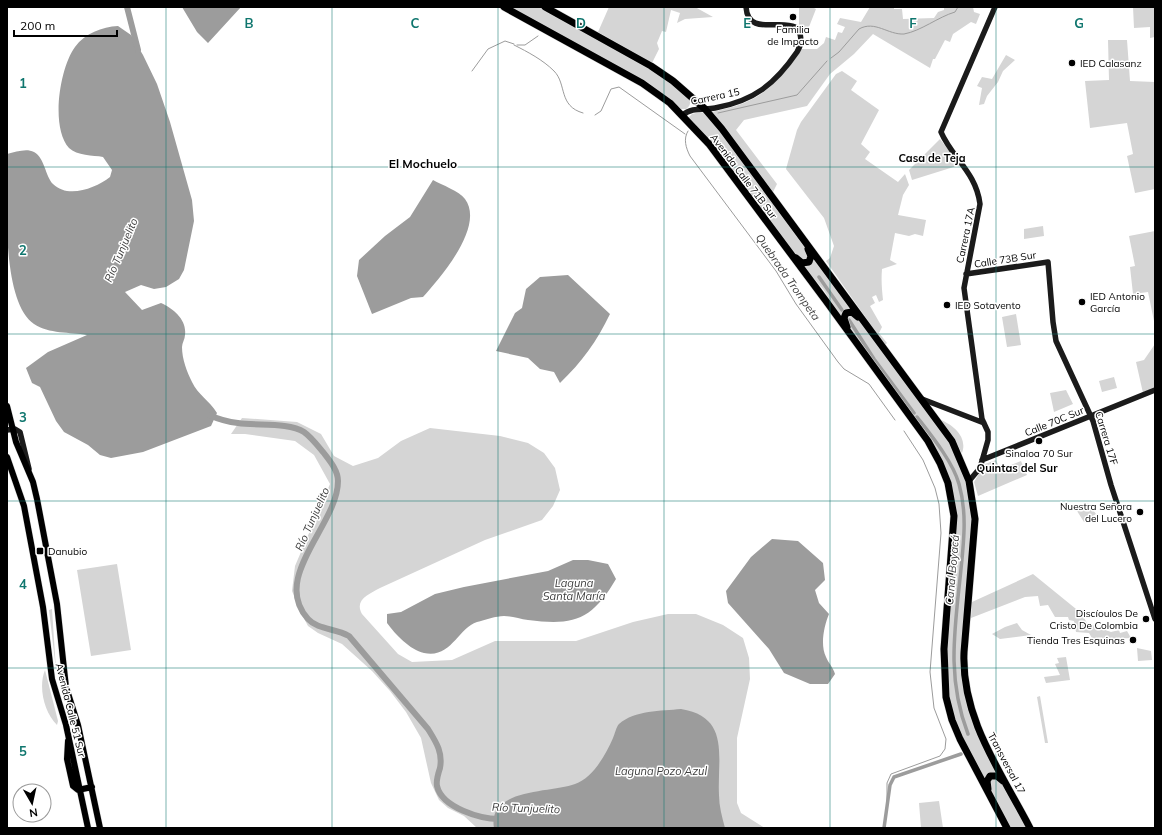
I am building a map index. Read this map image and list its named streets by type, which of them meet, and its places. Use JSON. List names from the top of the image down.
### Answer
{
  "streets": {
    "highway": ["Avenida Calle 71B Sur", "Transversal 17"],
    "main road": ["Avenida Calle 51 Sur"],
    "street": [
      "Carrera 15",
      "Carrera 17A",
      "Calle 73B Sur",
      "Calle 70C Sur",
      "Carrera 17F"
    ]
  },
  "crossings": [
    ["Carrera 15", "Avenida Calle 71B Sur"],
    ["Avenida Calle 71B Sur", "Carrera 17A"],
    ["Avenida Calle 71B Sur", "Transversal 17"],
    ["Carrera 17A", "Calle 73B Sur"],
    ["Carrera 17A", "Calle 70C Sur"],
    ["Carrera 17A", "Transversal 17"],
    ["Calle 73B Sur", "Carrera 17F"],
    ["Calle 70C Sur", "Carrera 17F"]
  ],
  "districts": ["Casa de Teja", "El Mochuelo", "Quintas del Sur"],
  "water": [
    "Río Tunjuelito",
    "Quebrada Trompeta",
    "Canal Boyacá",
    "Laguna Santa María",
    "Laguna Pozo Azul"
  ],
  "places": {
    "other": [
      "Familia de Impacto",
      "IED Calasanz",
      "IED Antonio García",
      "IED Sotavento",
      "Sinaloa 70 Sur",
      "Nuestra Señora del Lucero",
      "Discíoulos De Cristo De Colombia",
      "Tienda Tres Esquinas"
    ],
    "transit": ["Danubio"]
  },
  "scale_bar": "200 m",
  "north": "bottom",
  "grid": {
    "columns": [
      "B",
      "C",
      "D",
      "E",
      "F",
      "G"
    ],
    "rows": [
      "1",
      "2",
      "3",
      "4",
      "5"
    ]
  }
}
